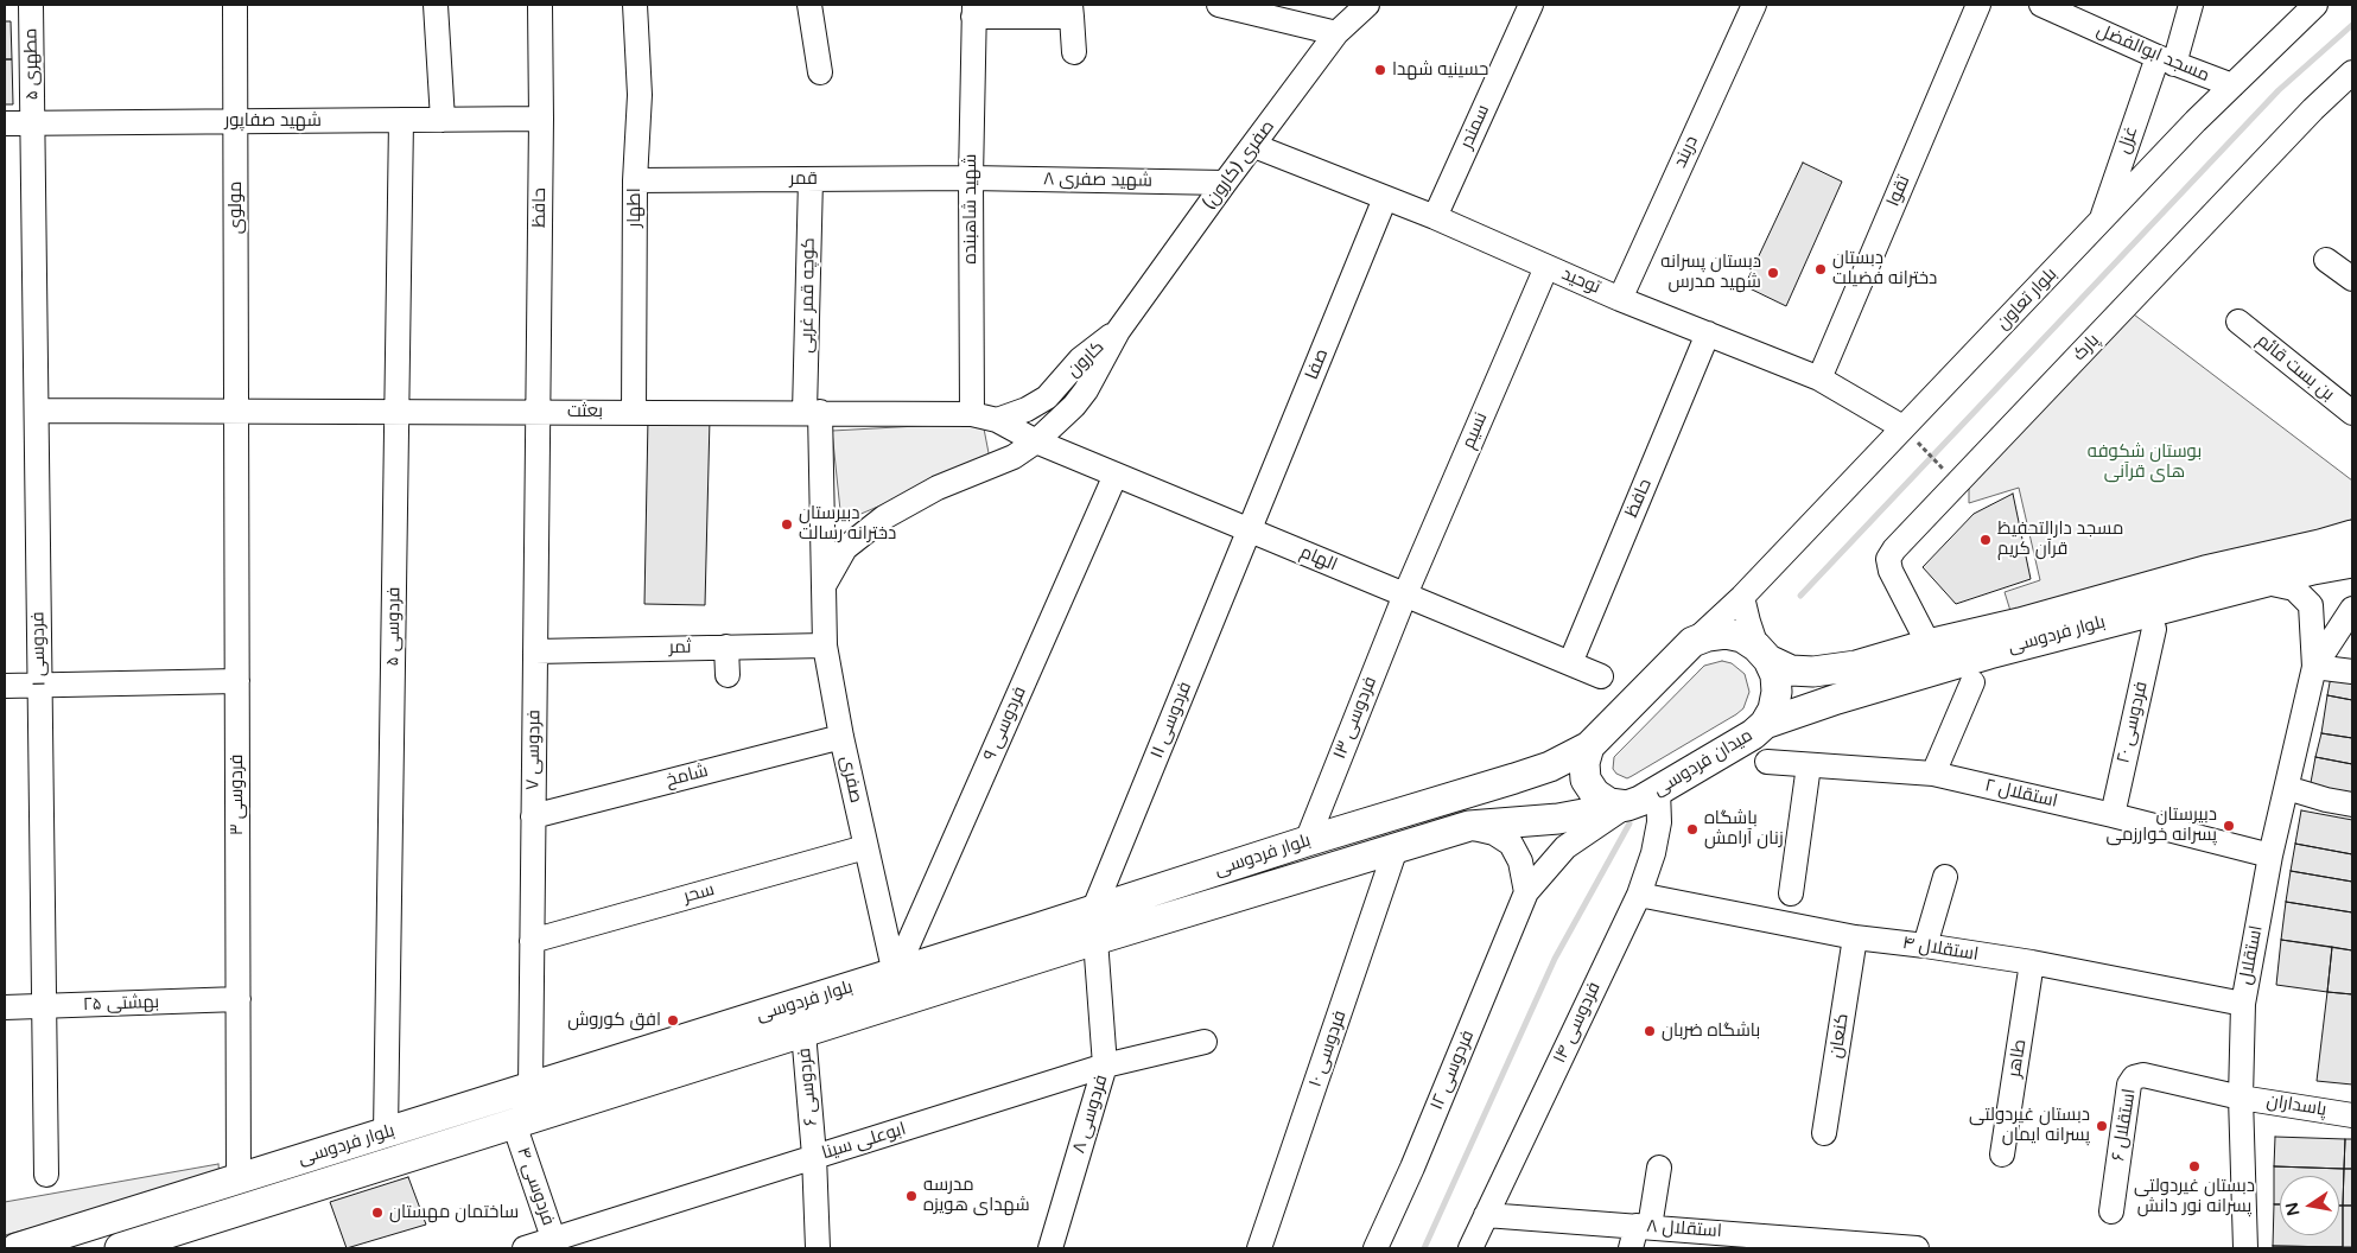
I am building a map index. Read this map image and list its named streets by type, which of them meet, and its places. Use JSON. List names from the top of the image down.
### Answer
{
  "streets": {
    "main road": ["بلوار فردوسی", "میدان فردوسی"],
    "street": [
      "مسجد ابوالفضل",
      "مطهری ۵",
      "شهید صفاپور",
      "سمندر",
      "غزل",
      "دربند",
      "صفری (کارون)",
      "قمر",
      "شهید صفری ۸",
      "تقوا",
      "مولوی",
      "حافظ",
      "اطهار",
      "شهید شاهبنده",
      "توحید",
      "کوچه قمر غربی",
      "بلوار تعاون",
      "پارک",
      "کارون",
      "صفا",
      "بن بست قائم",
      "بعثت",
      "نسیم",
      "الهام",
      "فردوسی ۵",
      "ثمر",
      "فردوسی ۱",
      "فردوسی ۱۳",
      "فردوسی ۱۱",
      "فردوسی ۲۰",
      "فردوسی ۹",
      "فردوسی ۷",
      "شامخ",
      "صفری",
      "استقلال ۲",
      "فردوسی ۳",
      "سحر",
      "استقلال ۴",
      "استقلال",
      "بهشتی ۲۵",
      "فردوسی ۱۴",
      "کنعان",
      "فردوسی ۱۰",
      "طاهر",
      "فردوسی ۱۲",
      "فردوسی ۶",
      "پاسداران",
      "فردوسی ۸",
      "استقلال ۶",
      "ابوعلی سینا",
      "فردوسی ۴",
      "استقلال ۸"
    ]
  },
  "crossings": [
    ["مسجد ابوالفضل", "غزل"],
    ["مسجد ابوالفضل", "بلوار تعاون"],
    ["مطهری ۵", "شهید صفاپور"],
    ["مطهری ۵", "فردوسی ۱"],
    ["شهید صفاپور", "مولوی"],
    ["شهید صفاپور", "حافظ"],
    ["شهید صفاپور", "فردوسی ۵"],
    ["شهید صفاپور", "فردوسی ۱"],
    ["سمندر", "توحید"],
    ["غزل", "بلوار تعاون"],
    ["دربند", "توحید"],
    ["صفری (کارون)", "شهید صفری ۸"],
    ["صفری (کارون)", "توحید"],
    ["صفری (کارون)", "کارون"],
    ["قمر", "شهید صفری ۸"],
    ["قمر", "اطهار"],
    ["قمر", "شهید شاهبنده"],
    ["قمر", "کوچه قمر غربی"],
    ["شهید صفری ۸", "شهید شاهبنده"],
    ["تقوا", "توحید"],
    ["مولوی", "بعثت"],
    ["مولوی", "فردوسی ۳"],
    ["حافظ", "توحید"],
    ["حافظ", "بعثت"],
    ["حافظ", "الهام"],
    ["حافظ", "فردوسی ۷"],
    ["اطهار", "بعثت"],
    ["شهید شاهبنده", "بعثت"],
    ["توحید", "بلوار تعاون"],
    ["توحید", "صفا"],
    ["توحید", "نسیم"],
    ["کوچه قمر غربی", "بعثت"],
    ["کوچه قمر غربی", "صفری"],
    ["پارک", "بلوار فردوسی"],
    ["کارون", "بعثت"],
    ["کارون", "الهام"],
    ["کارون", "صفری"],
    ["صفا", "الهام"],
    ["صفا", "فردوسی ۱۱"],
    ["بعثت", "الهام"],
    ["بعثت", "فردوسی ۵"],
    ["بعثت", "فردوسی ۱"],
    ["بعثت", "فردوسی ۷"],
    ["بعثت", "فردوسی ۳"],
    ["نسیم", "الهام"],
    ["نسیم", "فردوسی ۱۳"],
    ["الهام", "فردوسی ۱۳"],
    ["الهام", "فردوسی ۱۱"],
    ["الهام", "فردوسی ۹"],
    ["فردوسی ۵", "بلوار فردوسی"],
    ["بلوار فردوسی", "فردوسی ۱۳"],
    ["بلوار فردوسی", "فردوسی ۱۱"],
    ["بلوار فردوسی", "فردوسی ۹"],
    ["بلوار فردوسی", "فردوسی ۷"],
    ["بلوار فردوسی", "میدان فردوسی"],
    ["بلوار فردوسی", "صفری"],
    ["بلوار فردوسی", "فردوسی ۳"],
    ["بلوار فردوسی", "فردوسی ۱۰"],
    ["بلوار فردوسی", "فردوسی ۶"],
    ["بلوار فردوسی", "فردوسی ۸"],
    ["بلوار فردوسی", "فردوسی ۴"],
    ["ثمر", "فردوسی ۷"],
    ["ثمر", "صفری"],
    ["فردوسی ۱", "بهشتی ۲۵"],
    ["فردوسی ۲۰", "استقلال ۲"],
    ["فردوسی ۹", "صفری"],
    ["فردوسی ۷", "شامخ"],
    ["فردوسی ۷", "سحر"],
    ["میدان فردوسی", "فردوسی ۱۴"],
    ["شامخ", "صفری"],
    ["صفری", "سحر"],
    ["استقلال ۲", "استقلال"],
    ["فردوسی ۳", "بهشتی ۲۵"],
    ["استقلال ۴", "استقلال"],
    ["استقلال ۴", "فردوسی ۱۴"],
    ["استقلال ۴", "کنعان"],
    ["استقلال ۴", "طاهر"],
    ["استقلال", "پاسداران"],
    ["استقلال", "استقلال ۶"],
    ["فردوسی ۱۴", "استقلال ۸"],
    ["فردوسی ۶", "ابوعلی سینا"],
    ["پاسداران", "استقلال ۶"],
    ["فردوسی ۸", "ابوعلی سینا"],
    ["ابوعلی سینا", "فردوسی ۴"]
  ],
  "parks": ["بوستان شکوفه های قرآنی"],
  "places": [
    "حسینیه شهدا",
    "دبستان دخترانه فضیلت",
    "دبستان پسرانه شهید مدرس",
    "دبیرستان دخترانه رسالت",
    "مسجد دارالتحفیظ قرآن کریم",
    "دبیرستان پسرانه خوارزمی",
    "باشگاه زنان آرامش",
    "افق کوروش",
    "باشگاه ضربان",
    "دبستان غیردولتی پسرانه ایمان",
    "دبستان غیردولتی پسرانه نور دانش",
    "مدرسه شهدای هویزه",
    "ساختمان مهستان"
  ],
  "north": "left"
}
